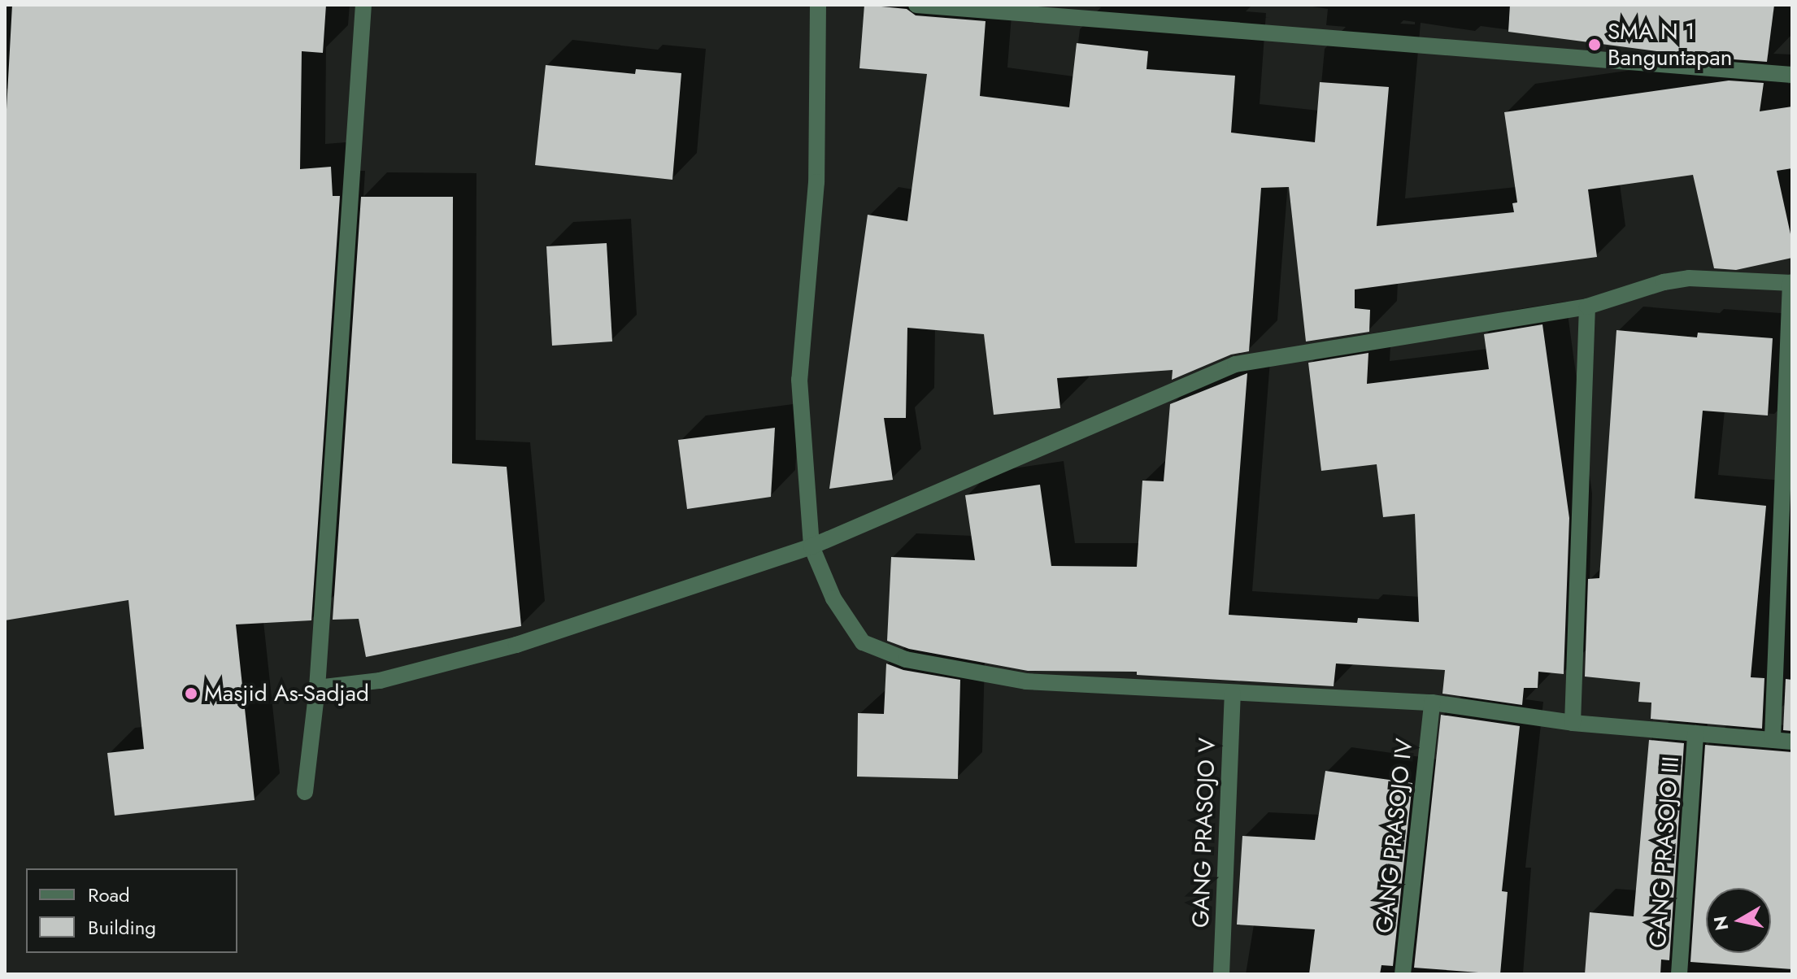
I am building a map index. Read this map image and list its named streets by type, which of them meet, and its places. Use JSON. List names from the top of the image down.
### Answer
{
  "streets": {
    "street": ["GANG PRASOJO V", "GANG PRASOJO IV", "GANG PRASOJO III"]
  },
  "places": ["SMA N 1 Banguntapan", "Masjid As-Sadjad"],
  "legend": ["Road", "Building"],
  "north": "left"
}
